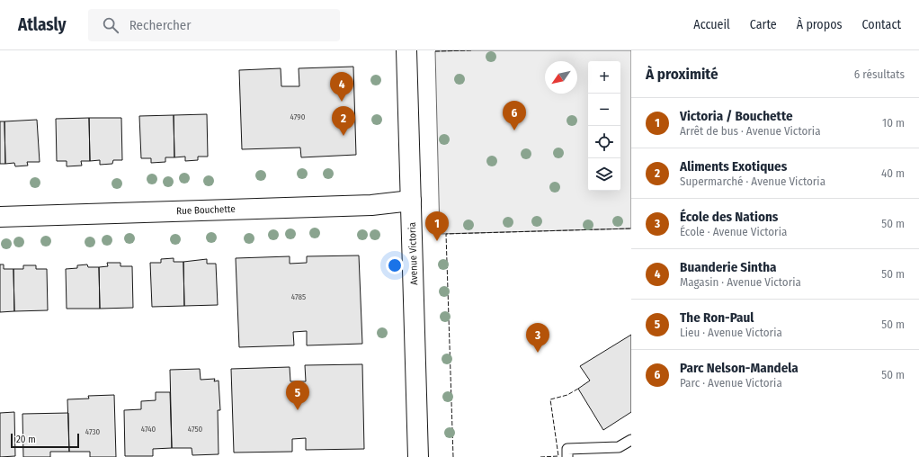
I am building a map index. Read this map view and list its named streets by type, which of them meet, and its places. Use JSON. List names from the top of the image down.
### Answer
{
  "streets": {
    "street": ["Rue Bouchette", "Avenue Victoria"]
  },
  "crossings": [
    ["Rue Bouchette", "Avenue Victoria"]
  ],
  "house_numbers": [
    "4790",
    "4785",
    "4740",
    "4750",
    "4730"
  ],
  "scale_bar": "20 m",
  "north": "bottom left",
  "page": {
    "header": "Atlasly",
    "search": "Rechercher",
    "nav": [
      "Accueil",
      "Carte",
      "À propos",
      "Contact"
    ],
    "heading": ["À proximité", "6 résultats"],
    "map_buttons": ["+", "−"],
    "pins": [
      "4",
      "6",
      "2",
      "1",
      "3",
      "5"
    ],
    "list": [
      {
        "mark": "1",
        "name": "Victoria / Bouchette",
        "note": "Arrêt de bus · Avenue Victoria",
        "value": "10 m"
      },
      {
        "mark": "2",
        "name": "Aliments Exotiques",
        "note": "Supermarché · Avenue Victoria",
        "value": "40 m"
      },
      {
        "mark": "3",
        "name": "École des Nations",
        "note": "École · Avenue Victoria",
        "value": "50 m"
      },
      {
        "mark": "4",
        "name": "Buanderie Sintha",
        "note": "Magasin · Avenue Victoria",
        "value": "50 m"
      },
      {
        "mark": "5",
        "name": "The Ron-Paul",
        "note": "Lieu · Avenue Victoria",
        "value": "50 m"
      },
      {
        "mark": "6",
        "name": "Parc Nelson-Mandela",
        "note": "Parc · Avenue Victoria",
        "value": "50 m"
      }
    ],
    "scale": "20 m"
  }
}
